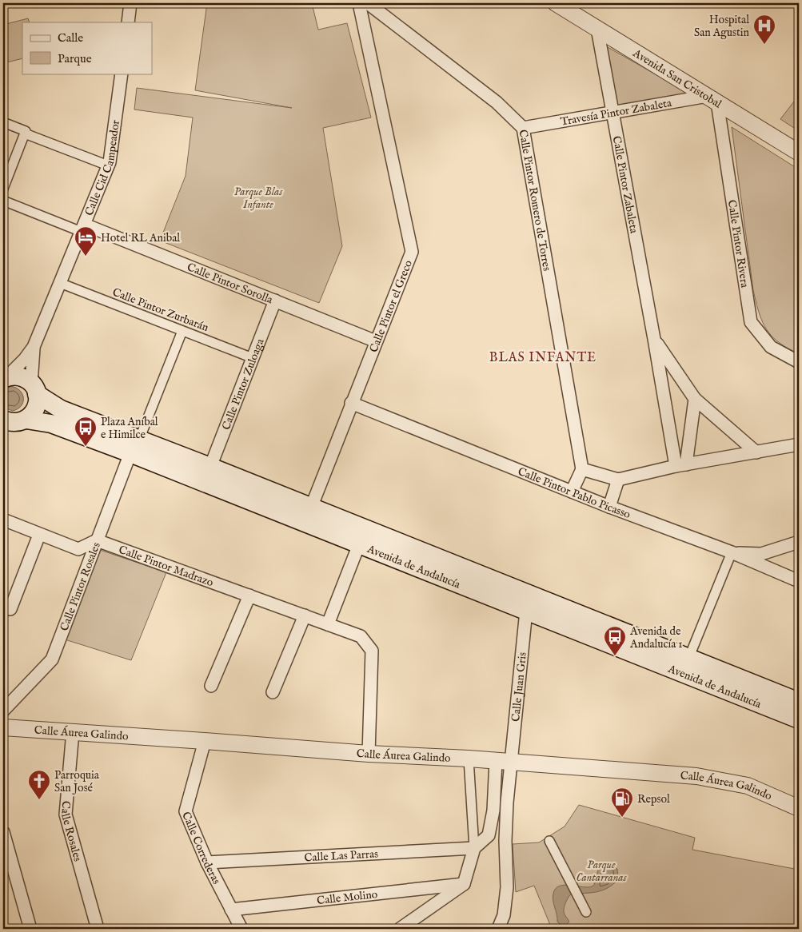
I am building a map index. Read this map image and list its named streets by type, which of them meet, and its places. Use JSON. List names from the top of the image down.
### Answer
{
  "streets": {
    "main road": ["Avenida de Andalucía"],
    "street": [
      "Avenida San Cristobal",
      "Travesía Pintor Zabaleta",
      "Calle Cid Campeador",
      "Calle Pintor Zabaleta",
      "Calle Pintor Romero de Torres",
      "Calle Pintor Rivera",
      "Calle Pintor Sorolla",
      "Calle Pintor el Greco",
      "Calle Pintor Zurbarán",
      "Calle Pintor Zuloaga",
      "Calle Pintor Pablo Picasso",
      "Calle Pintor Madrazo",
      "Calle Pintor Rosales",
      "Calle Juan Gris",
      "Calle Áurea Galindo",
      "Calle Rosales",
      "Calle Correderas",
      "Calle Las Parras",
      "Calle Molino"
    ]
  },
  "crossings": [
    ["Avenida San Cristobal", "Travesía Pintor Zabaleta"],
    ["Avenida San Cristobal", "Calle Pintor Zabaleta"],
    ["Avenida San Cristobal", "Calle Pintor Rivera"],
    ["Travesía Pintor Zabaleta", "Calle Pintor Zabaleta"],
    ["Travesía Pintor Zabaleta", "Calle Pintor Romero de Torres"],
    ["Travesía Pintor Zabaleta", "Calle Pintor Rivera"],
    ["Calle Cid Campeador", "Calle Pintor Sorolla"],
    ["Calle Cid Campeador", "Calle Pintor Zurbarán"],
    ["Calle Cid Campeador", "Avenida de Andalucía"],
    ["Calle Pintor Sorolla", "Calle Pintor el Greco"],
    ["Calle Pintor Sorolla", "Calle Pintor Zuloaga"],
    ["Calle Pintor el Greco", "Calle Pintor Pablo Picasso"],
    ["Calle Pintor el Greco", "Avenida de Andalucía"],
    ["Calle Pintor Zurbarán", "Calle Pintor Zuloaga"],
    ["Calle Pintor Zuloaga", "Avenida de Andalucía"],
    ["Calle Pintor Madrazo", "Calle Pintor Rosales"],
    ["Calle Pintor Madrazo", "Calle Áurea Galindo"],
    ["Avenida de Andalucía", "Calle Pintor Rosales"],
    ["Avenida de Andalucía", "Calle Juan Gris"],
    ["Calle Juan Gris", "Calle Áurea Galindo"],
    ["Calle Áurea Galindo", "Calle Rosales"],
    ["Calle Áurea Galindo", "Calle Correderas"],
    ["Calle Correderas", "Calle Las Parras"],
    ["Calle Correderas", "Calle Molino"]
  ],
  "districts": ["BLAS INFANTE"],
  "parks": ["Parque Blas Infante", "Parque Cantarranas"],
  "places": {
    "hospital": ["Hospital San Agustin"],
    "hotel": ["Hotel RL Anibal"],
    "bus stop": ["Plaza Aníbal e Himilce", "Avenida de Andalucía 1"],
    "church": ["Parroquia San José"],
    "fuel station": ["Repsol"]
  },
  "legend": ["Calle", "Parque"]
}
